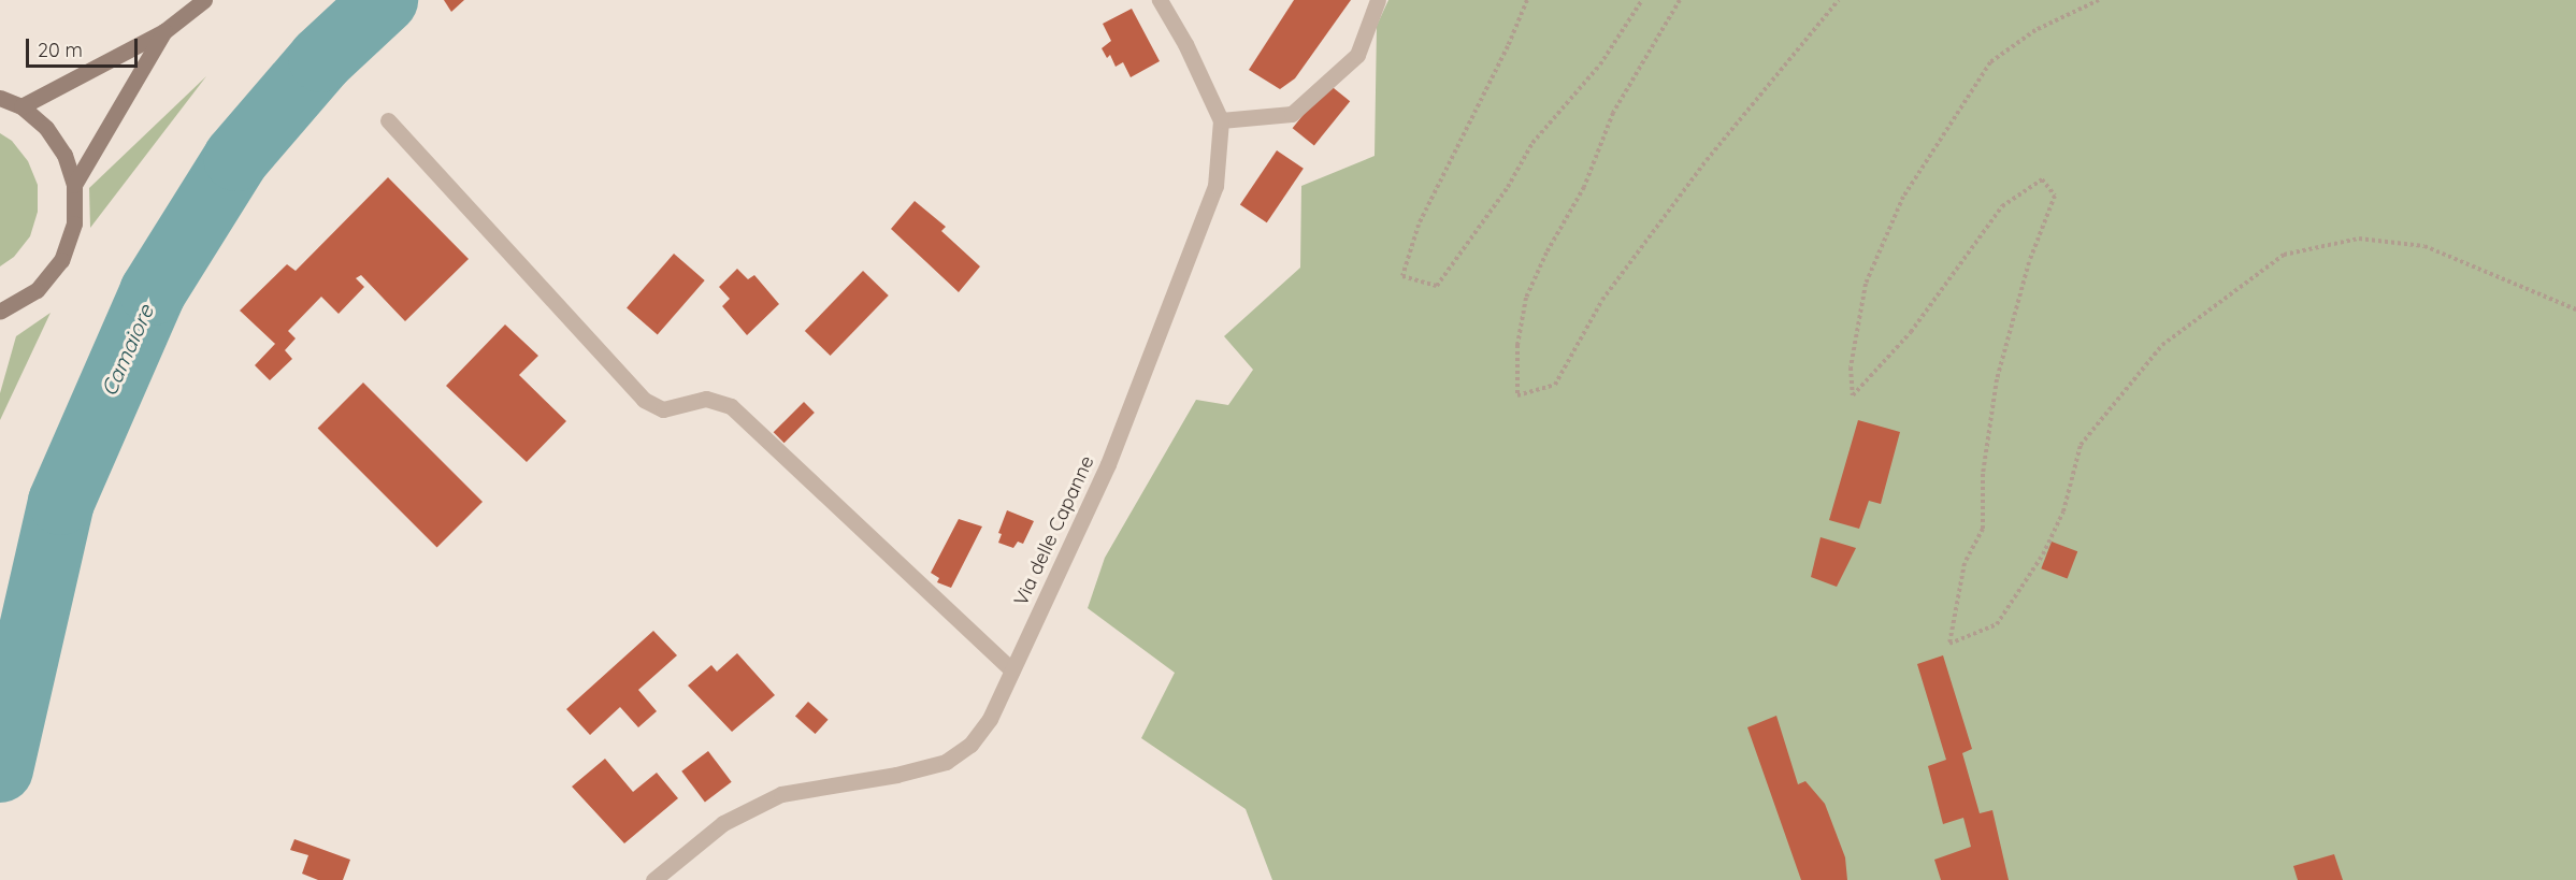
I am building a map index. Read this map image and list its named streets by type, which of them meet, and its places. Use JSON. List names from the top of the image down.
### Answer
{
  "streets": {
    "street": ["Via delle Capanne"]
  },
  "water": ["Camaiore"],
  "scale_bar": "20 m"
}
